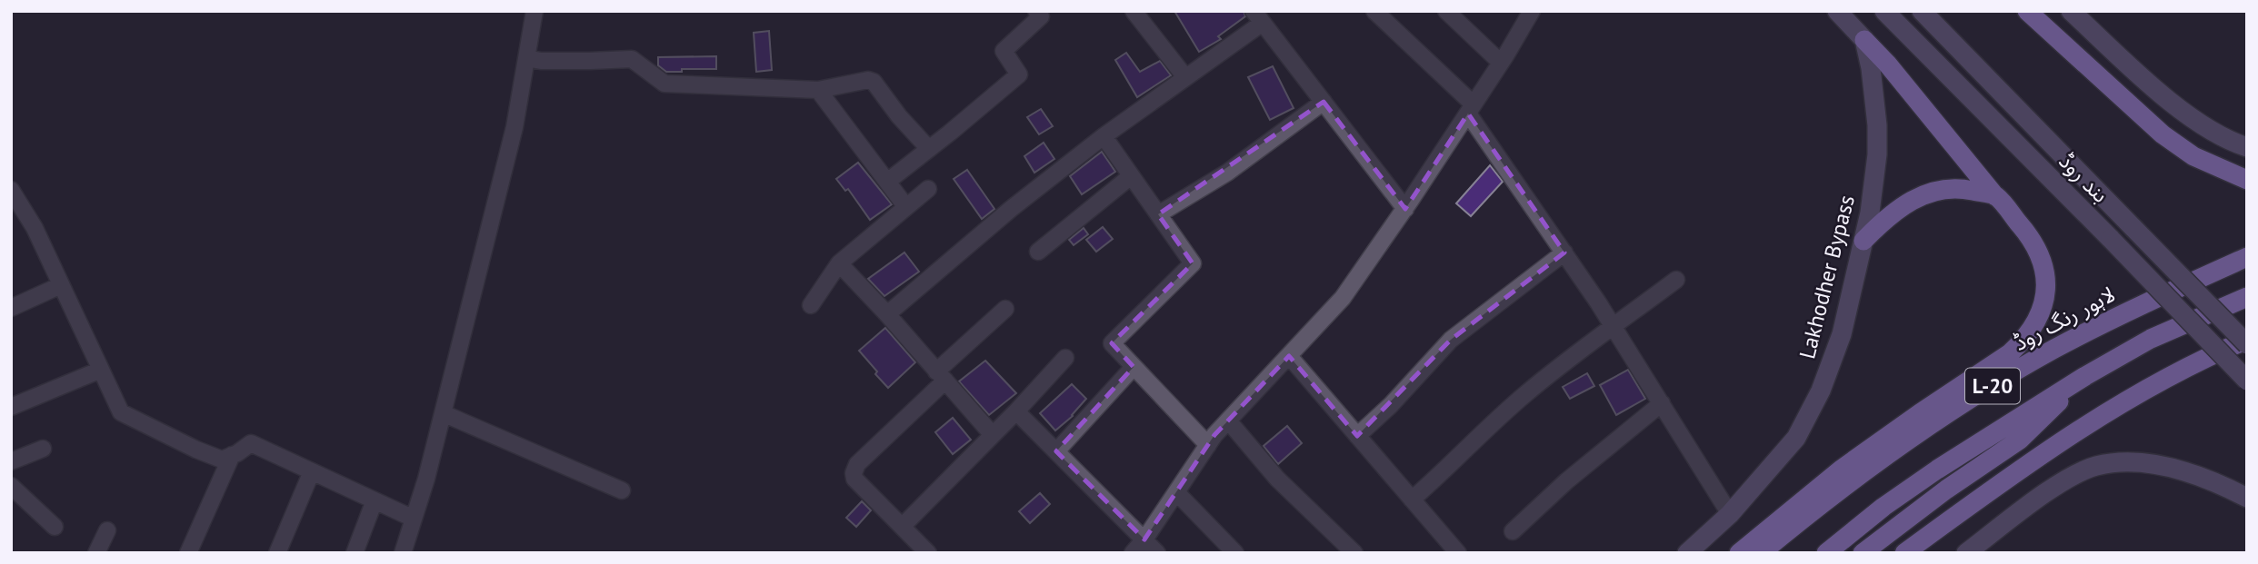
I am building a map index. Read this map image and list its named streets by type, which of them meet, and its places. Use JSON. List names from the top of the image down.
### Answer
{
  "streets": {
    "highway": ["لاہور رنگ روڈ", "L-20"],
    "main road": ["بند روڈ", "Lakhodher Bypass"]
  }
}
